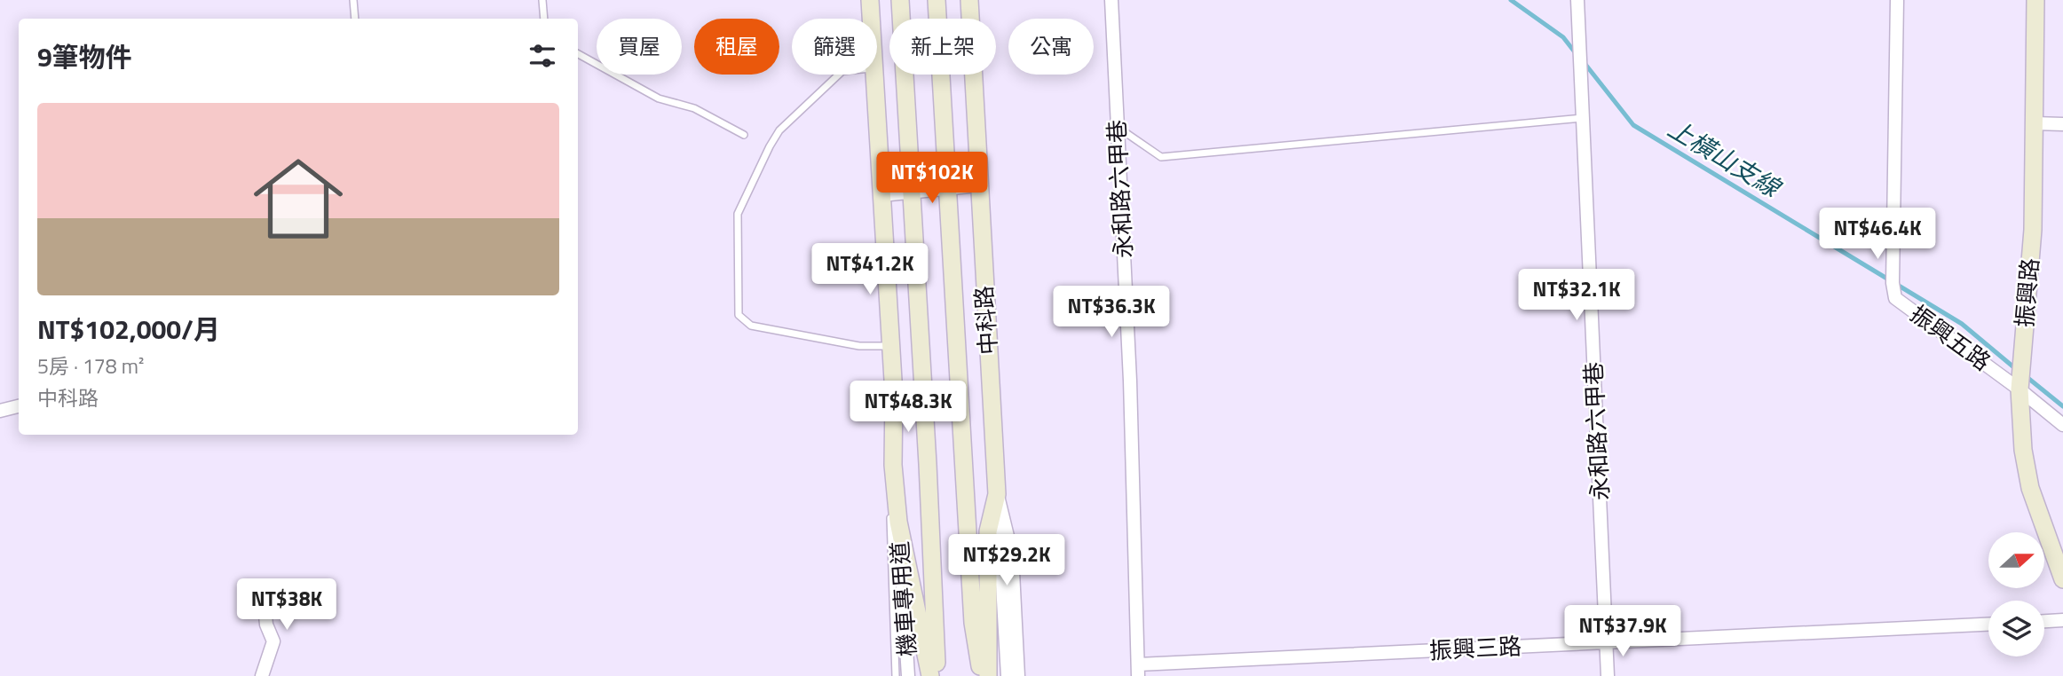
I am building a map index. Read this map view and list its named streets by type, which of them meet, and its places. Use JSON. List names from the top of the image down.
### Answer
{
  "streets": {
    "street": [
      "永和路六甲巷",
      "振興路",
      "中科路",
      "振興五路",
      "機車專用道",
      "振興三路"
    ]
  },
  "crossings": [
    ["永和路六甲巷", "振興三路"],
    ["振興路", "振興五路"]
  ],
  "water": ["上橫山支線"],
  "north": "right",
  "page": {
    "chip": [
      "買屋",
      "租屋",
      "篩選",
      "新上架",
      "公寓"
    ],
    "heading": "9筆物件",
    "list": [
      {
        "name": "NT$102,000/月",
        "note": "5房 · 178 m² · 中科路"
      }
    ],
    "price": [
      "NT$102K",
      "NT$46.4K",
      "NT$41.2K",
      "NT$32.1K",
      "NT$36.3K",
      "NT$48.3K",
      "NT$29.2K",
      "NT$38K",
      "NT$37.9K"
    ]
  }
}
